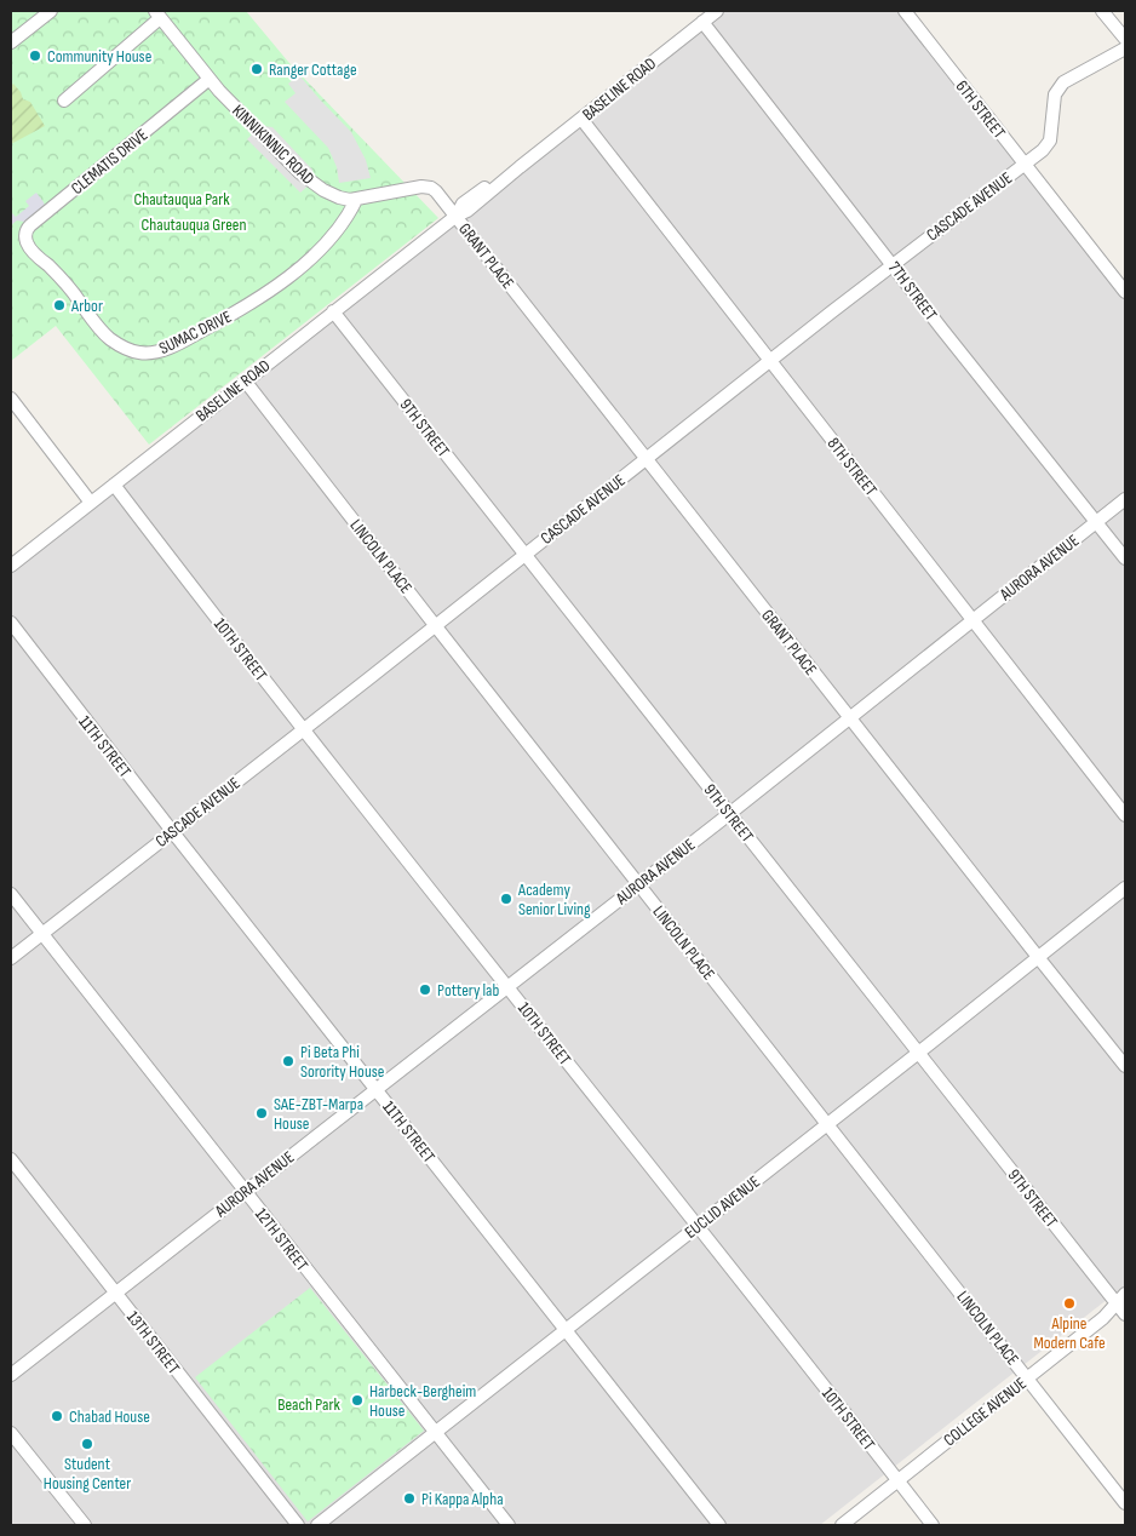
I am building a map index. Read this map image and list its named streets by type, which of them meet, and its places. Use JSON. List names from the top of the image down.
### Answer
{
  "streets": {
    "street": [
      "BASELINE ROAD",
      "6TH STREET",
      "KINNIKINNIC ROAD",
      "CLEMATIS DRIVE",
      "CASCADE AVENUE",
      "GRANT PLACE",
      "7TH STREET",
      "SUMAC DRIVE",
      "9TH STREET",
      "8TH STREET",
      "LINCOLN PLACE",
      "AURORA AVENUE",
      "10TH STREET",
      "11TH STREET",
      "EUCLID AVENUE",
      "12TH STREET",
      "13TH STREET",
      "COLLEGE AVENUE"
    ]
  },
  "crossings": [
    ["BASELINE ROAD", "KINNIKINNIC ROAD"],
    ["BASELINE ROAD", "GRANT PLACE"],
    ["BASELINE ROAD", "7TH STREET"],
    ["BASELINE ROAD", "9TH STREET"],
    ["BASELINE ROAD", "8TH STREET"],
    ["BASELINE ROAD", "LINCOLN PLACE"],
    ["BASELINE ROAD", "10TH STREET"],
    ["6TH STREET", "CASCADE AVENUE"],
    ["KINNIKINNIC ROAD", "CLEMATIS DRIVE"],
    ["KINNIKINNIC ROAD", "GRANT PLACE"],
    ["KINNIKINNIC ROAD", "SUMAC DRIVE"],
    ["CLEMATIS DRIVE", "SUMAC DRIVE"],
    ["CASCADE AVENUE", "GRANT PLACE"],
    ["CASCADE AVENUE", "7TH STREET"],
    ["CASCADE AVENUE", "9TH STREET"],
    ["CASCADE AVENUE", "8TH STREET"],
    ["CASCADE AVENUE", "LINCOLN PLACE"],
    ["CASCADE AVENUE", "10TH STREET"],
    ["CASCADE AVENUE", "11TH STREET"],
    ["CASCADE AVENUE", "12TH STREET"],
    ["GRANT PLACE", "AURORA AVENUE"],
    ["GRANT PLACE", "EUCLID AVENUE"],
    ["7TH STREET", "AURORA AVENUE"],
    ["9TH STREET", "AURORA AVENUE"],
    ["9TH STREET", "EUCLID AVENUE"],
    ["9TH STREET", "COLLEGE AVENUE"],
    ["8TH STREET", "AURORA AVENUE"],
    ["LINCOLN PLACE", "AURORA AVENUE"],
    ["LINCOLN PLACE", "EUCLID AVENUE"],
    ["LINCOLN PLACE", "COLLEGE AVENUE"],
    ["AURORA AVENUE", "10TH STREET"],
    ["AURORA AVENUE", "11TH STREET"],
    ["AURORA AVENUE", "12TH STREET"],
    ["AURORA AVENUE", "13TH STREET"],
    ["10TH STREET", "EUCLID AVENUE"],
    ["10TH STREET", "COLLEGE AVENUE"],
    ["11TH STREET", "EUCLID AVENUE"],
    ["EUCLID AVENUE", "12TH STREET"]
  ],
  "parks": ["Chautauqua Park", "Chautauqua Green", "Beach Park"],
  "places": [
    "Community House",
    "Ranger Cottage",
    "Arbor",
    "Academy Senior Living",
    "Pottery lab",
    "Pi Beta Phi Sorority House",
    "SAE-ZBT-Marpa House",
    "Alpine Modern Cafe",
    "Harbeck-Bergheim House",
    "Chabad House",
    "Student Housing Center",
    "Pi Kappa Alpha"
  ]
}
